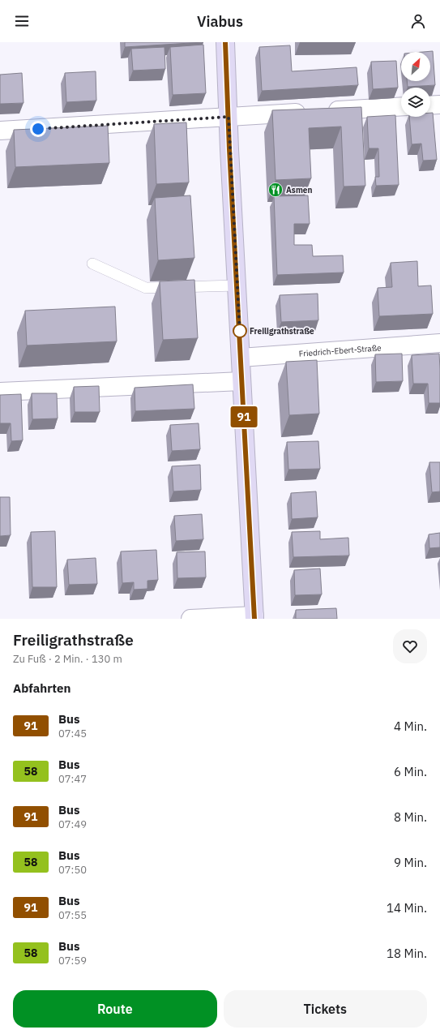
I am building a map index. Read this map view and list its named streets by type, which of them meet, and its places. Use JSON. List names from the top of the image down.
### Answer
{
  "streets": {
    "street": ["Friedrich-Ebert-Straße"]
  },
  "places": {
    "restaurant": ["Asmen"],
    "other": ["Freiligrathstraße"]
  },
  "lines": ["bus line 91"],
  "north": "top right",
  "page": {
    "header": "Viabus",
    "on_map": "91",
    "heading": [
      ["Freiligrathstraße", "Zu Fuß · 2 Min. · 130 m"],
      "Abfahrten"
    ],
    "list": [
      {
        "mark": "91",
        "name": "Bus",
        "note": "07:45",
        "value": "4 Min."
      },
      {
        "mark": "58",
        "name": "Bus",
        "note": "07:47",
        "value": "6 Min."
      },
      {
        "mark": "91",
        "name": "Bus",
        "note": "07:49",
        "value": "8 Min."
      },
      {
        "mark": "58",
        "name": "Bus",
        "note": "07:50",
        "value": "9 Min."
      },
      {
        "mark": "91",
        "name": "Bus",
        "note": "07:55",
        "value": "14 Min."
      },
      {
        "mark": "58",
        "name": "Bus",
        "note": "07:59",
        "value": "18 Min."
      }
    ],
    "buttons": ["Route", "Tickets"]
  }
}
